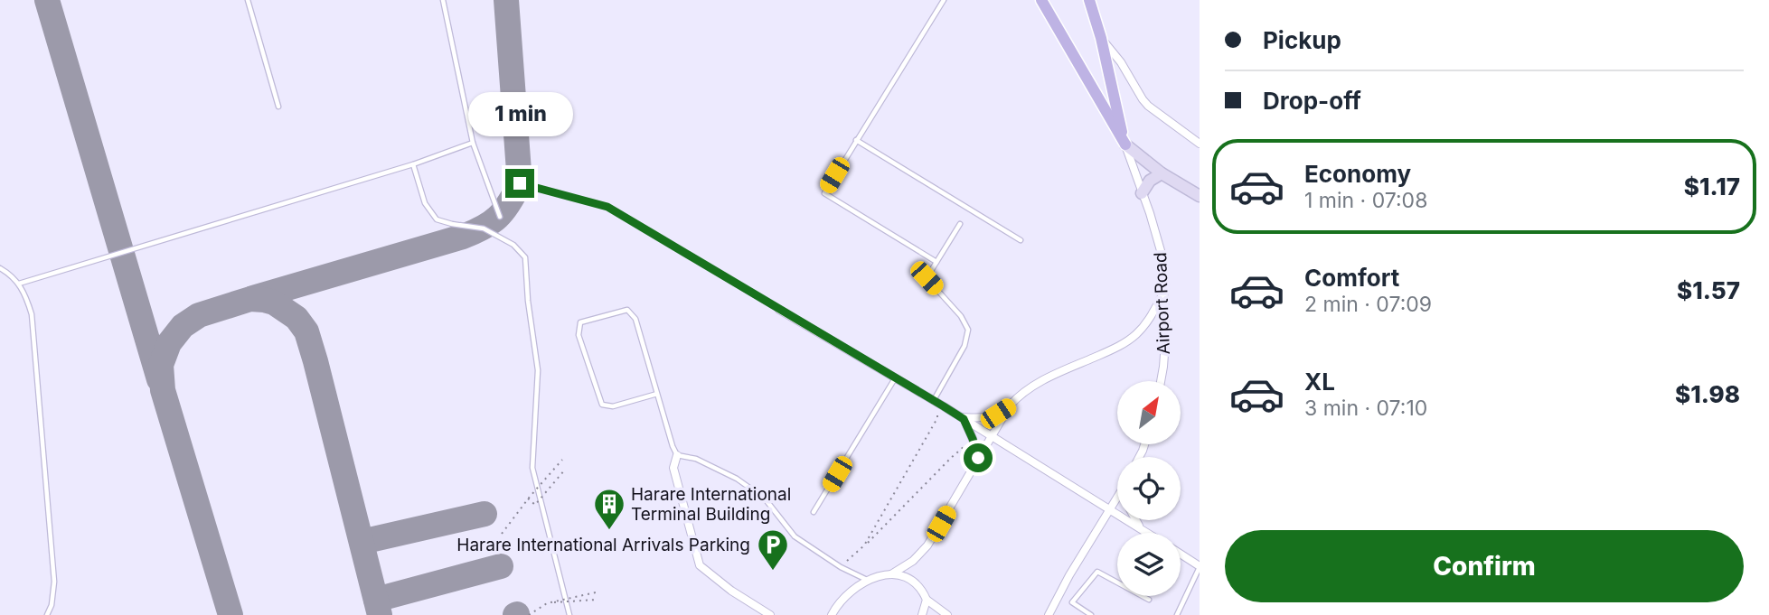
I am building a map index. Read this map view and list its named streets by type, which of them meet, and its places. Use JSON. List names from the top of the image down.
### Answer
{
  "streets": {
    "street": ["Airport Road"]
  },
  "places": {
    "building": ["Harare International Terminal Building"],
    "parking": ["Harare International Arrivals Parking"]
  },
  "north": "top right",
  "page": {
    "banner": ["Pickup", "Drop-off"],
    "bubble": "1 min",
    "list": [
      {
        "name": "Economy",
        "note": "1 min · 07:08",
        "value": "$1.17"
      },
      {
        "name": "Comfort",
        "note": "2 min · 07:09",
        "value": "$1.57"
      },
      {
        "name": "XL",
        "note": "3 min · 07:10",
        "value": "$1.98"
      }
    ],
    "buttons": "Confirm"
  }
}
